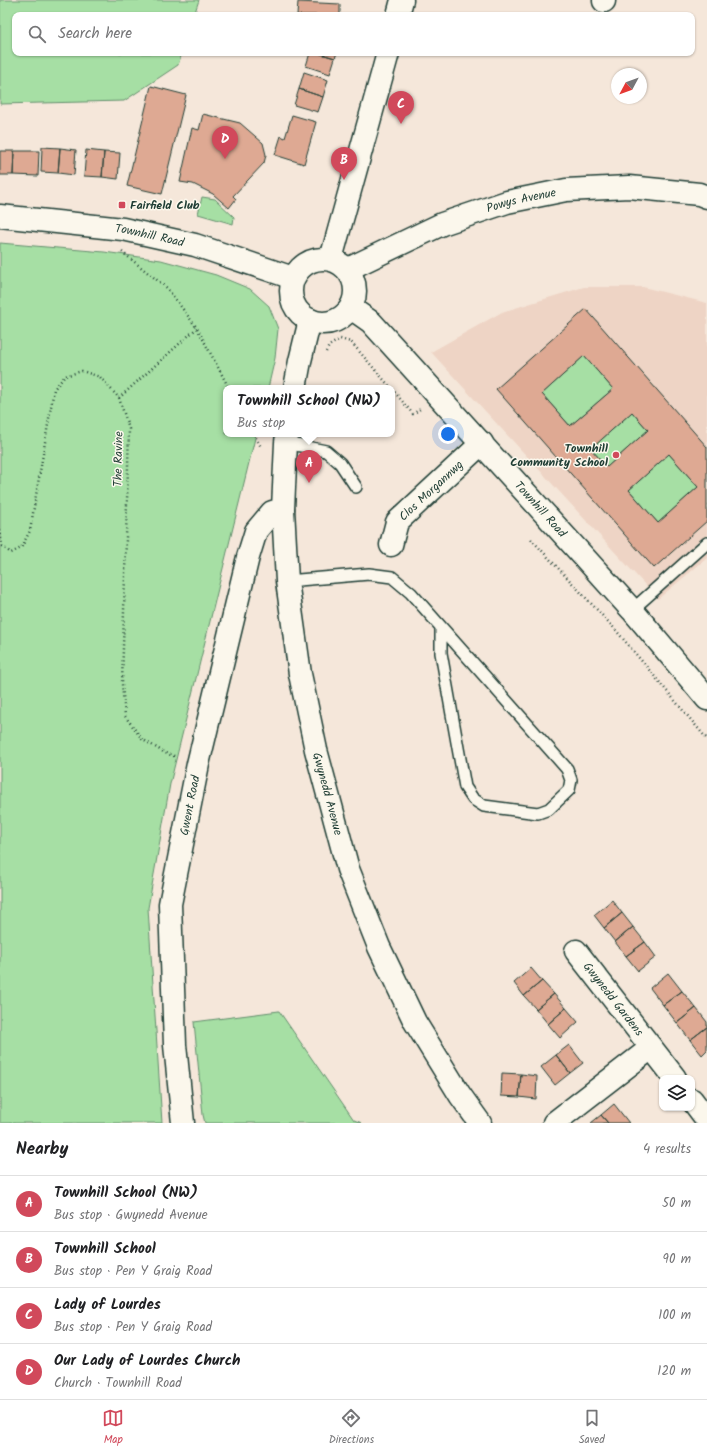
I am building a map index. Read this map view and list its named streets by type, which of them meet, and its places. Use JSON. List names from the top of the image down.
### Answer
{
  "streets": {
    "street": [
      "Powys Avenue",
      "Townhill Road",
      "Clos Morgannwg",
      "Gwynedd Avenue",
      "Gwent Road",
      "Gwynedd Gardens"
    ],
    "path": ["The Ravine"]
  },
  "crossings": [
    ["Powys Avenue", "Townhill Road"],
    ["Townhill Road", "Clos Morgannwg"],
    ["The Ravine", "Gwent Road"],
    ["Gwynedd Avenue", "Gwent Road"]
  ],
  "places": {
    "transit": ["Fairfield Club"],
    "other": ["Townhill Community School"]
  },
  "north": "bottom left",
  "page": {
    "search": "Search here",
    "pins": [
      "C",
      "D",
      "B",
      "A"
    ],
    "popup": ["Townhill School (NW)", "Bus stop"],
    "heading": ["Nearby", "4 results"],
    "list": [
      {
        "mark": "A",
        "name": "Townhill School (NW)",
        "note": "Bus stop · Gwynedd Avenue",
        "value": "50 m"
      },
      {
        "mark": "B",
        "name": "Townhill School",
        "note": "Bus stop · Pen Y Graig Road",
        "value": "90 m"
      },
      {
        "mark": "C",
        "name": "Lady of Lourdes",
        "note": "Bus stop · Pen Y Graig Road",
        "value": "100 m"
      },
      {
        "mark": "D",
        "name": "Our Lady of Lourdes Church",
        "note": "Church · Townhill Road",
        "value": "120 m"
      }
    ],
    "nav": ["Map", "Directions", "Saved"]
  }
}
